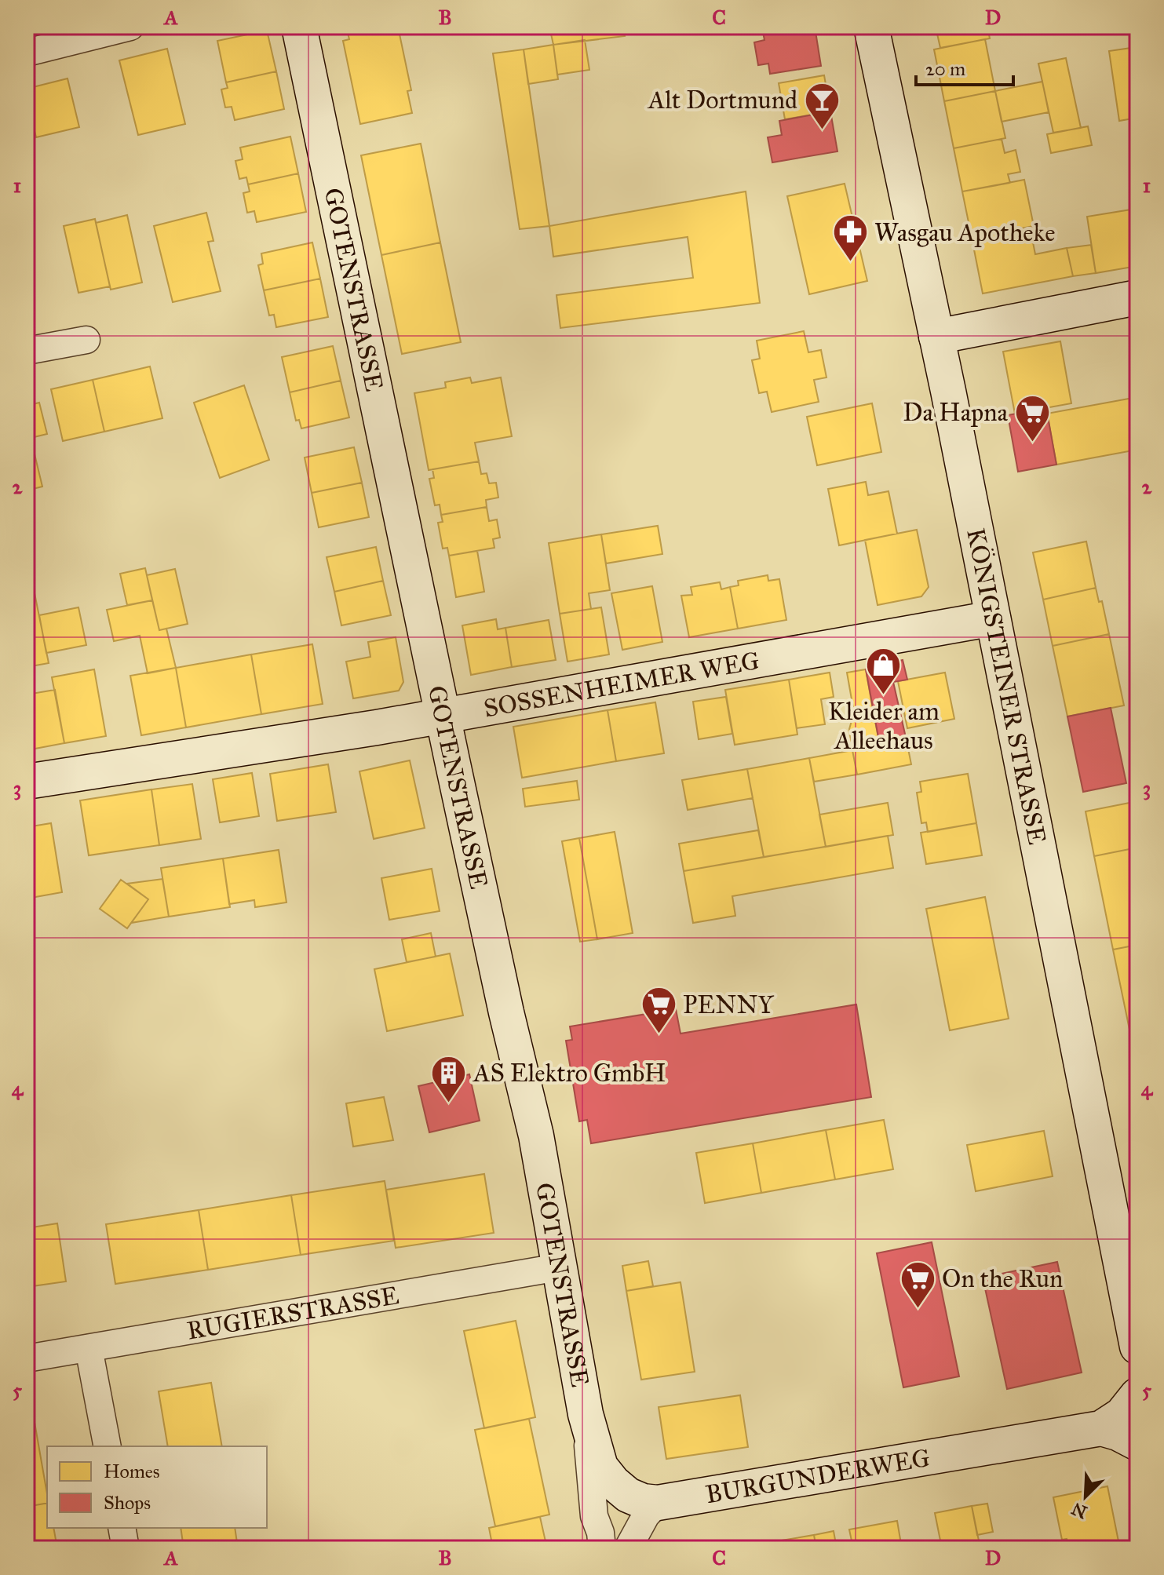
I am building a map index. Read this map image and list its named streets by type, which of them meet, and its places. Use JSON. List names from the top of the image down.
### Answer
{
  "streets": {
    "main road": [
      "GOTENSTRASSE",
      "SOSSENHEIMER WEG",
      "KÖNIGSTEINER STRASSE",
      "BURGUNDERWEG"
    ],
    "street": ["RUGIERSTRASSE"]
  },
  "crossings": [
    ["GOTENSTRASSE", "SOSSENHEIMER WEG"],
    ["GOTENSTRASSE", "RUGIERSTRASSE"],
    ["GOTENSTRASSE", "BURGUNDERWEG"],
    ["SOSSENHEIMER WEG", "KÖNIGSTEINER STRASSE"]
  ],
  "places": {
    "bar": ["Alt Dortmund"],
    "pharmacy": ["Wasgau Apotheke"],
    "supermarket": ["Da Hapna", "PENNY", "On the Run"],
    "shop": ["Kleider am Alleehaus"],
    "building": ["AS Elektro GmbH"]
  },
  "legend": ["Homes", "Shops"],
  "scale_bar": "20 m",
  "north": "bottom left",
  "grid": {
    "columns": [
      "A",
      "B",
      "C",
      "D"
    ],
    "rows": [
      "1",
      "2",
      "3",
      "4",
      "5"
    ]
  }
}
